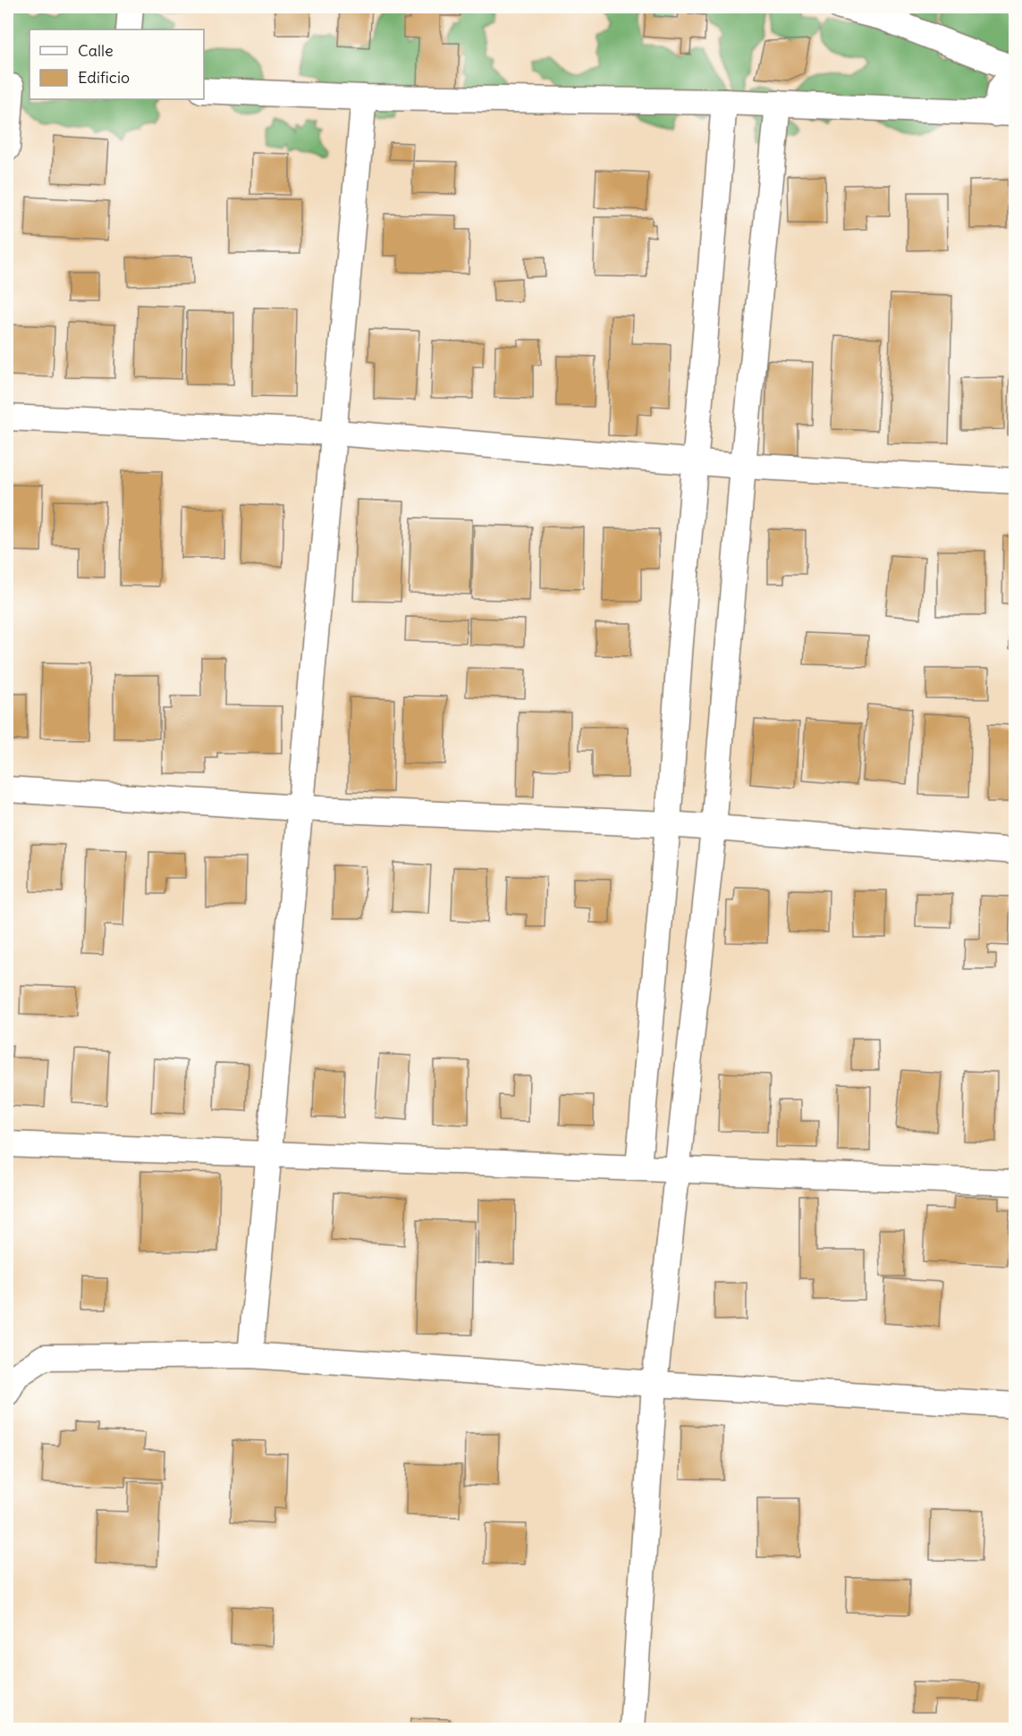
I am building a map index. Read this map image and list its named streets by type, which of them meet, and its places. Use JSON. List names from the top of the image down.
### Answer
{
  "legend": ["Calle", "Edificio"]
}
